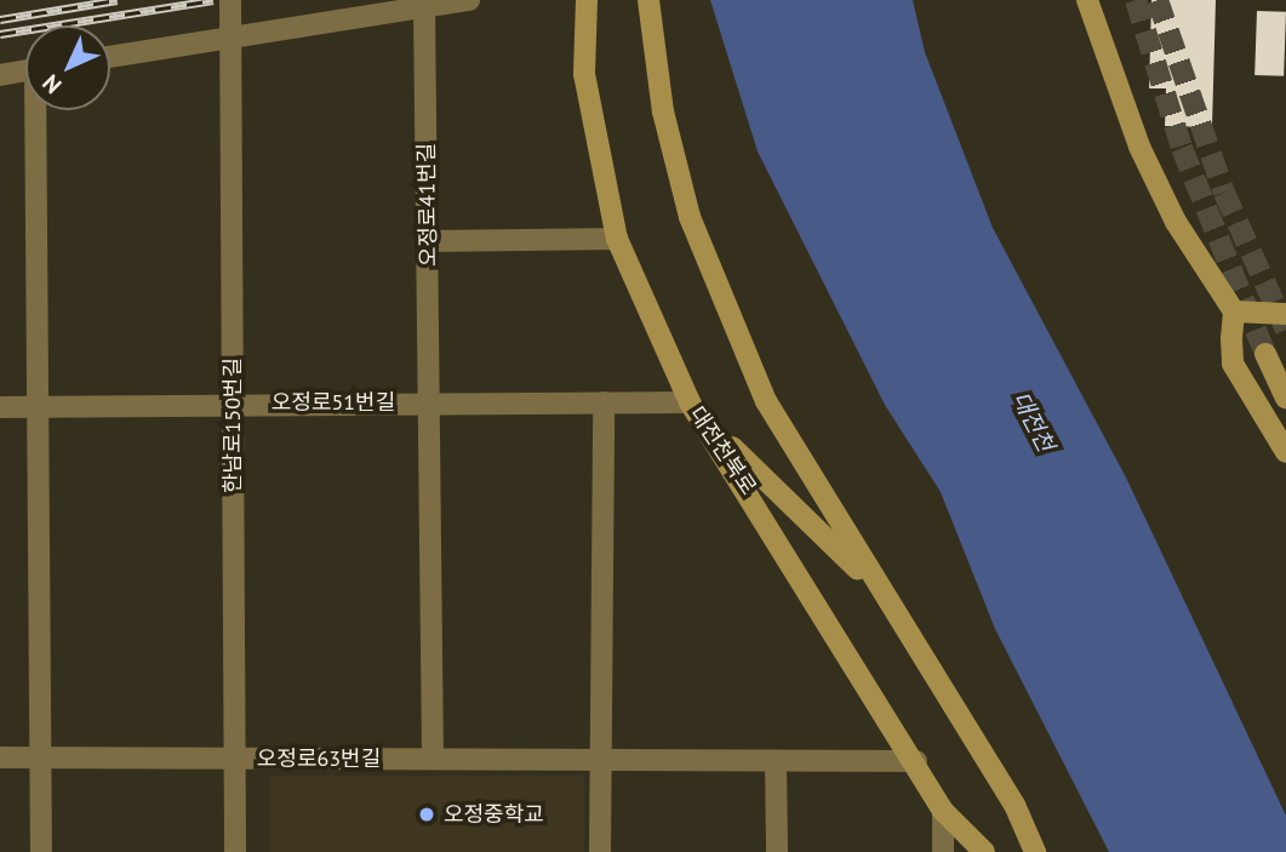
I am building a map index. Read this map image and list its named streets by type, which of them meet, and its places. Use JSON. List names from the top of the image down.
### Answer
{
  "streets": {
    "main road": ["대전천북로"],
    "street": [
      "오정로41번길",
      "오정로51번길",
      "한남로150번길",
      "오정로63번길"
    ]
  },
  "crossings": [
    ["오정로41번길", "오정로51번길"],
    ["오정로51번길", "한남로150번길"],
    ["오정로51번길", "대전천북로"],
    ["한남로150번길", "오정로63번길"],
    ["대전천북로", "오정로63번길"]
  ],
  "water": ["대전천"],
  "places": ["오정중학교"],
  "north": "bottom left"
}
